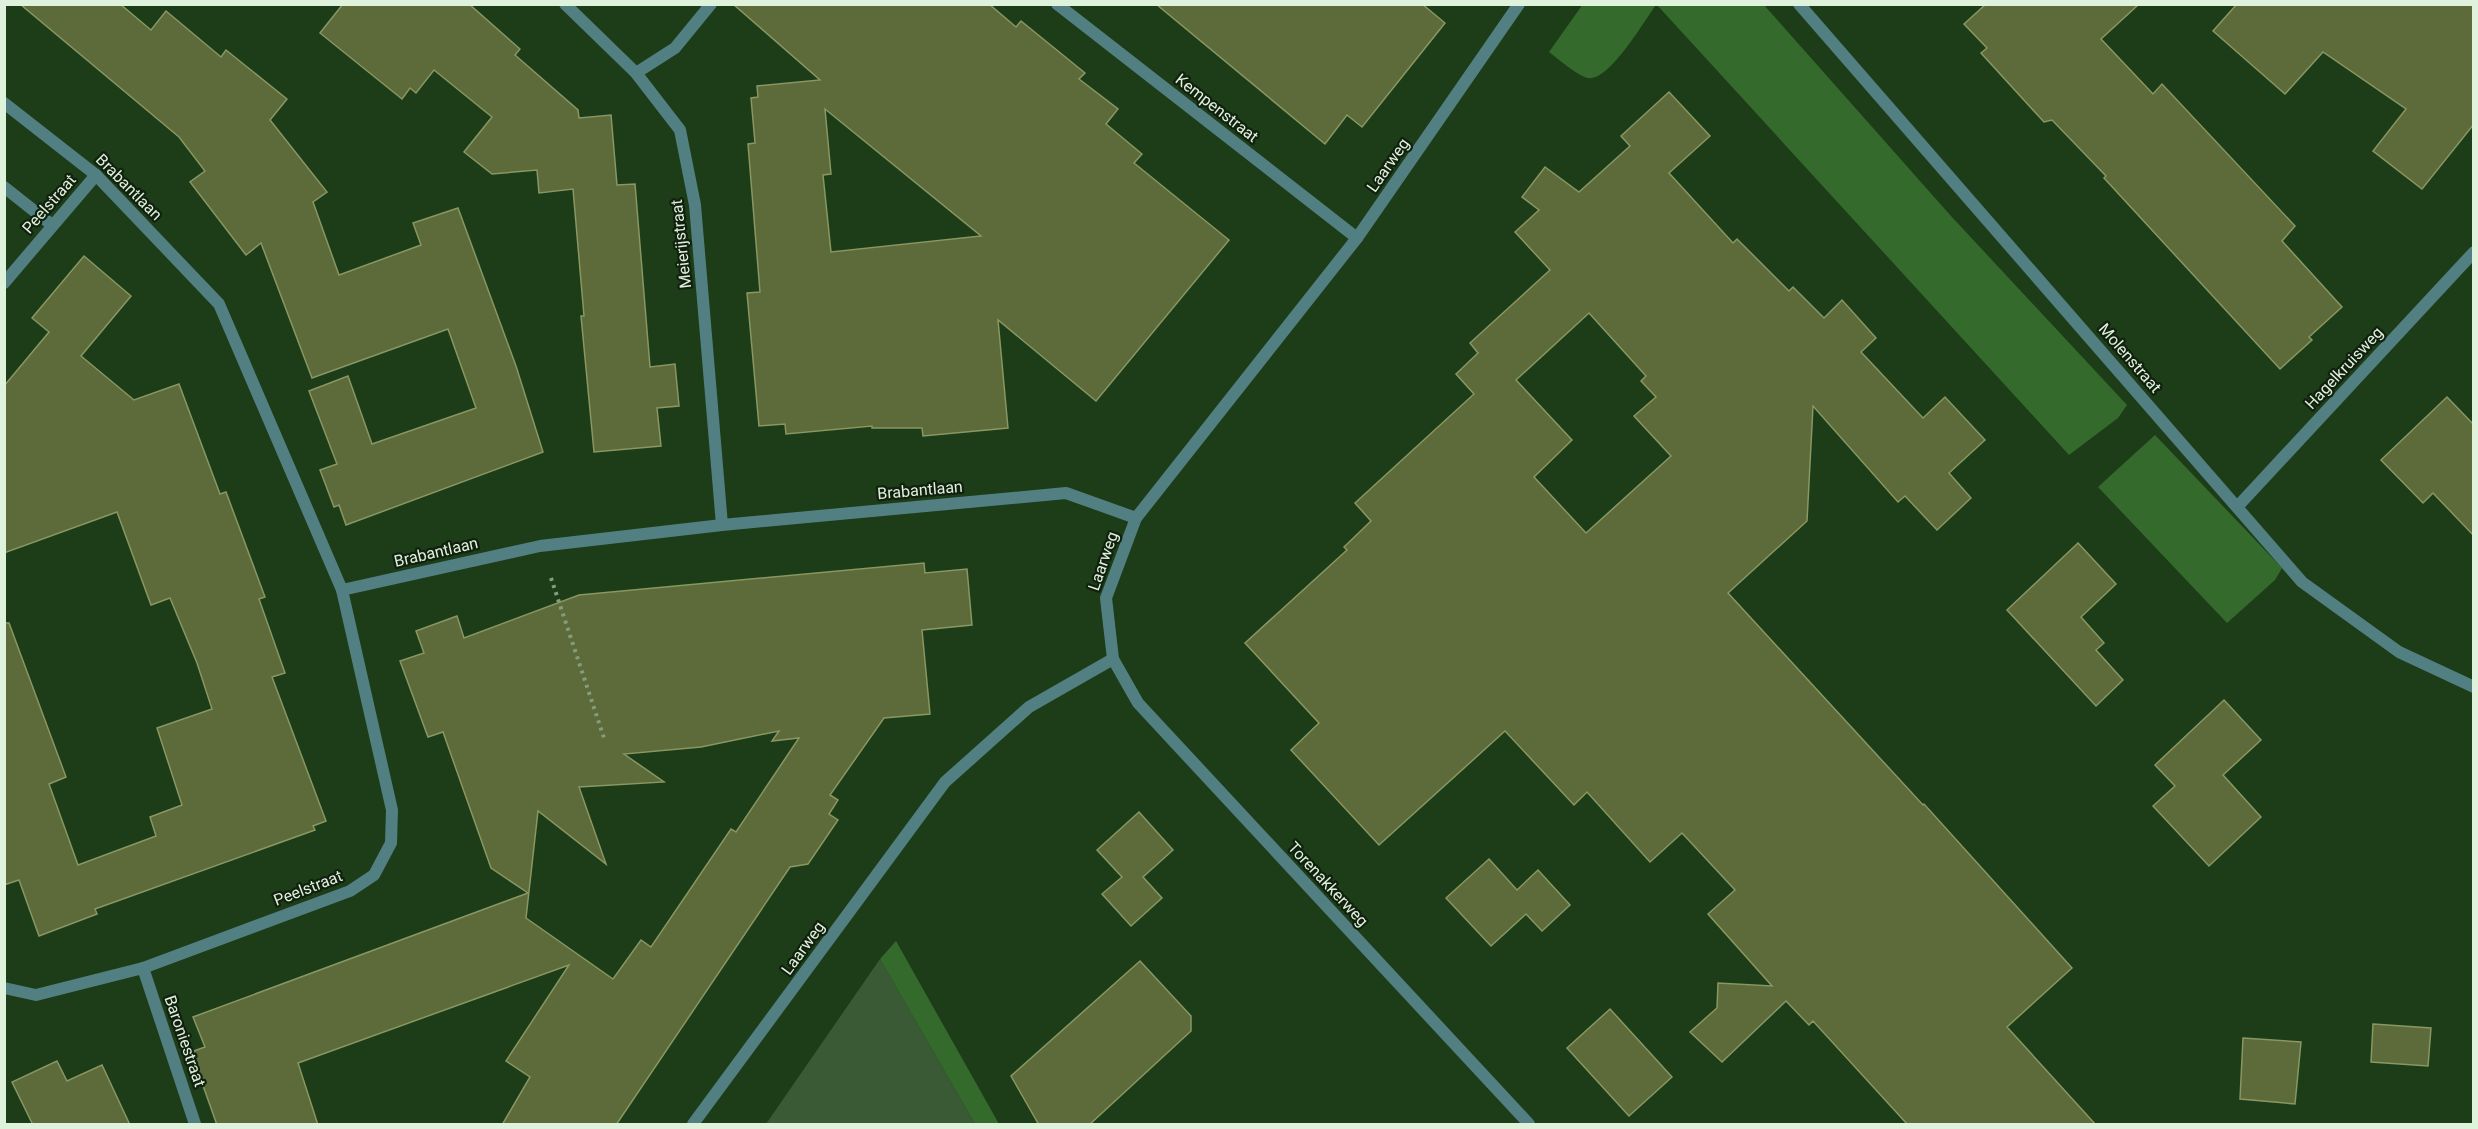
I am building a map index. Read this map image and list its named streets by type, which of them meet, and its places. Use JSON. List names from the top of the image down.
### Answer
{
  "streets": {
    "street": [
      "Kempenstraat",
      "Laarweg",
      "Brabantlaan",
      "Peelstraat",
      "Meierijstraat",
      "Molenstraat",
      "Hagelkruisweg",
      "Torenakkerweg",
      "Baroniestraat"
    ]
  },
  "crossings": [
    ["Kempenstraat", "Laarweg"],
    ["Laarweg", "Brabantlaan"],
    ["Laarweg", "Torenakkerweg"],
    ["Brabantlaan", "Peelstraat"],
    ["Brabantlaan", "Meierijstraat"],
    ["Peelstraat", "Baroniestraat"],
    ["Molenstraat", "Hagelkruisweg"]
  ]
}
